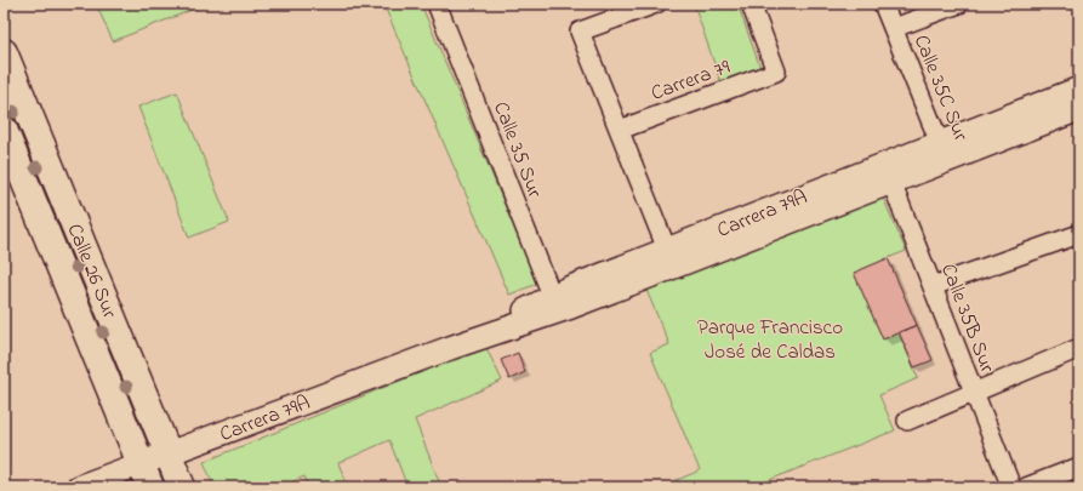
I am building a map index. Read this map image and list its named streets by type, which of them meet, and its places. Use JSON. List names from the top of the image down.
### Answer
{
  "streets": {
    "main road": ["Calle 26 Sur"],
    "street": [
      "Carrera 79",
      "Calle 35C Sur",
      "Calle 35 Sur",
      "Carrera 79A",
      "Calle 35B Sur"
    ]
  },
  "crossings": [
    ["Calle 35C Sur", "Carrera 79A"],
    ["Calle 35 Sur", "Carrera 79A"],
    ["Carrera 79A", "Calle 26 Sur"],
    ["Carrera 79A", "Calle 35B Sur"]
  ],
  "parks": ["Parque Francisco José de Caldas"]
}
